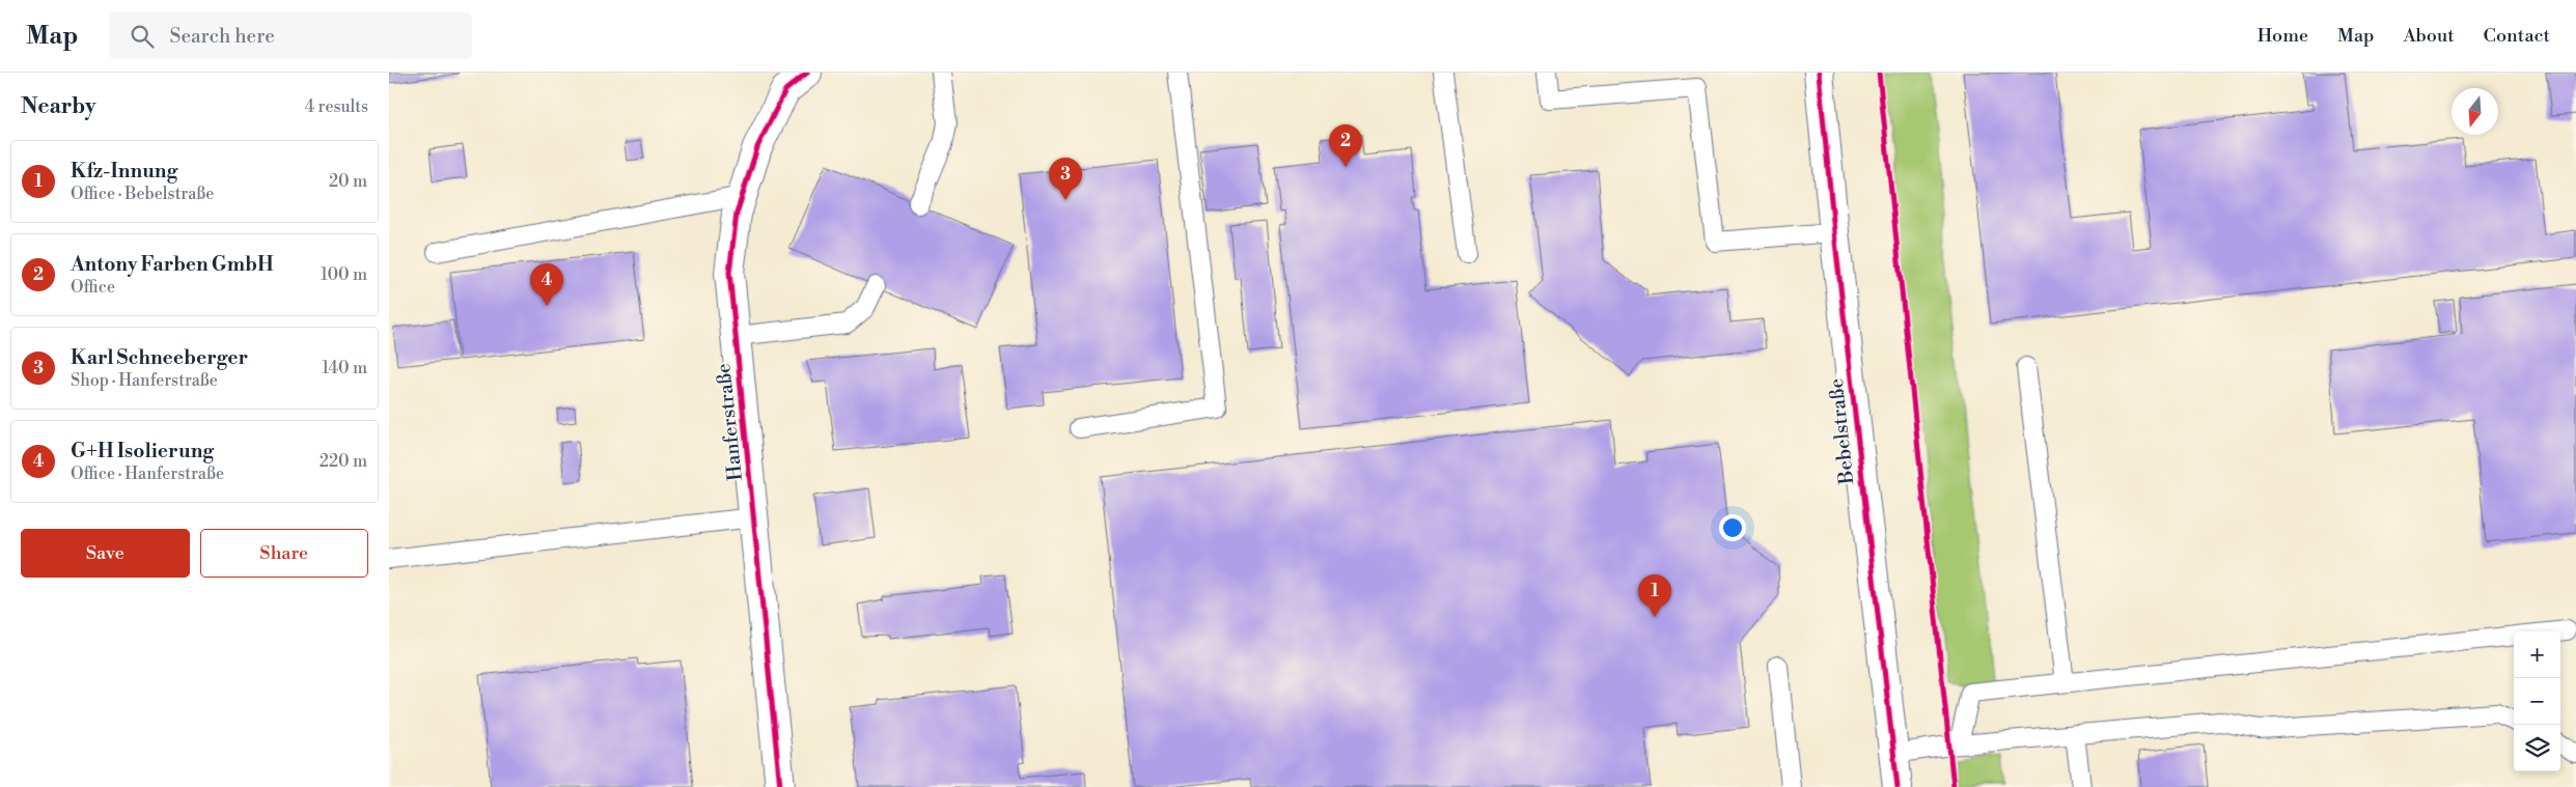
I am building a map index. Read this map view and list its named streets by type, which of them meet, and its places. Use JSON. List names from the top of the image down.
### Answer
{
  "streets": {
    "street": ["Hanferstraße", "Bebelstraße"]
  },
  "north": "bottom",
  "page": {
    "header": "Map",
    "search": "Search here",
    "nav": [
      "Home",
      "Map",
      "About",
      "Contact"
    ],
    "heading": ["Nearby", "4 results"],
    "pins": [
      "2",
      "3",
      "4",
      "1"
    ],
    "list": [
      {
        "mark": "1",
        "name": "Kfz-Innung",
        "note": "Office · Bebelstraße",
        "value": "20 m"
      },
      {
        "mark": "2",
        "name": "Antony Farben GmbH",
        "note": "Office",
        "value": "100 m"
      },
      {
        "mark": "3",
        "name": "Karl Schneeberger",
        "note": "Shop · Hanferstraße",
        "value": "140 m"
      },
      {
        "mark": "4",
        "name": "G+H Isolierung",
        "note": "Office · Hanferstraße",
        "value": "220 m"
      }
    ],
    "buttons": ["Save", "Share"],
    "map_buttons": ["+", "−"]
  }
}
